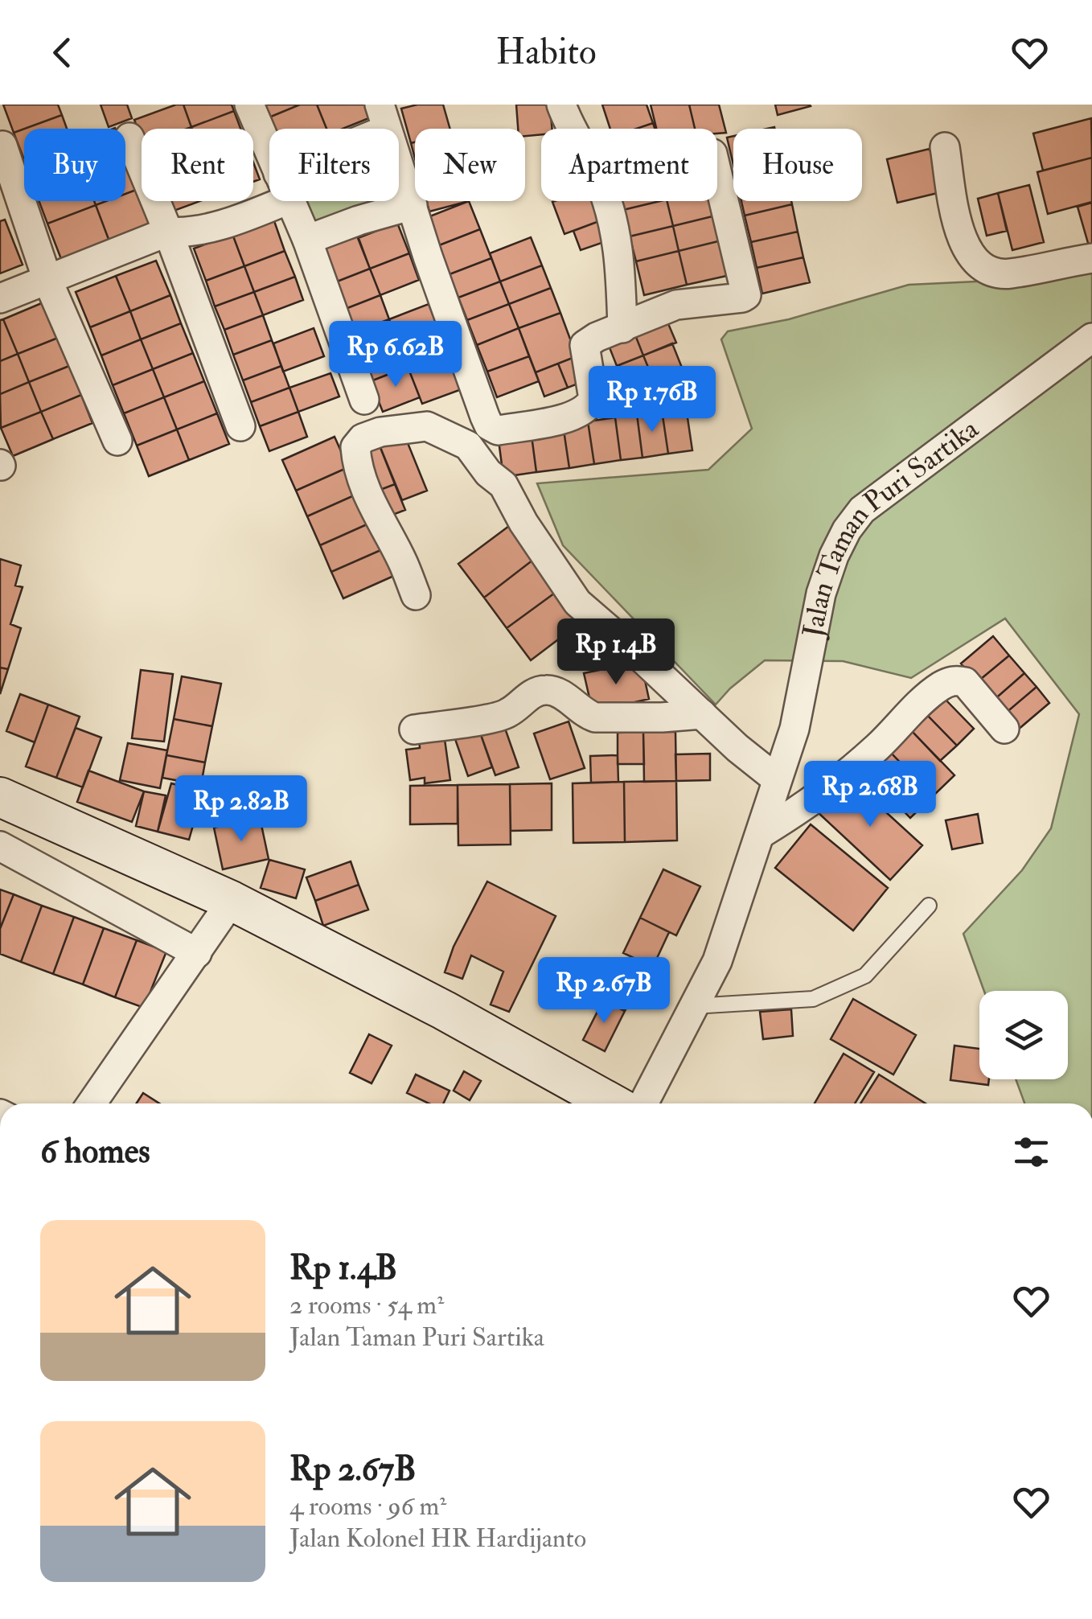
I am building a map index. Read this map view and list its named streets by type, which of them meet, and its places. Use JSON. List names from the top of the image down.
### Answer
{
  "streets": {
    "street": ["Jalan Taman Puri Sartika"]
  },
  "page": {
    "header": "Habito",
    "chip": [
      "Buy",
      "Rent",
      "Filters",
      "New",
      "Apartment",
      "House"
    ],
    "price": [
      "Rp 6.62B",
      "Rp 1.76B",
      "Rp 1.4B",
      "Rp 2.68B",
      "Rp 2.82B",
      "Rp 2.67B"
    ],
    "heading": "6 homes",
    "list": [
      {
        "name": "Rp 1.4B",
        "note": "2 rooms · 54 m² · Jalan Taman Puri Sartika"
      },
      {
        "name": "Rp 2.67B",
        "note": "4 rooms · 96 m² · Jalan Kolonel HR Hardijanto"
      }
    ]
  }
}
